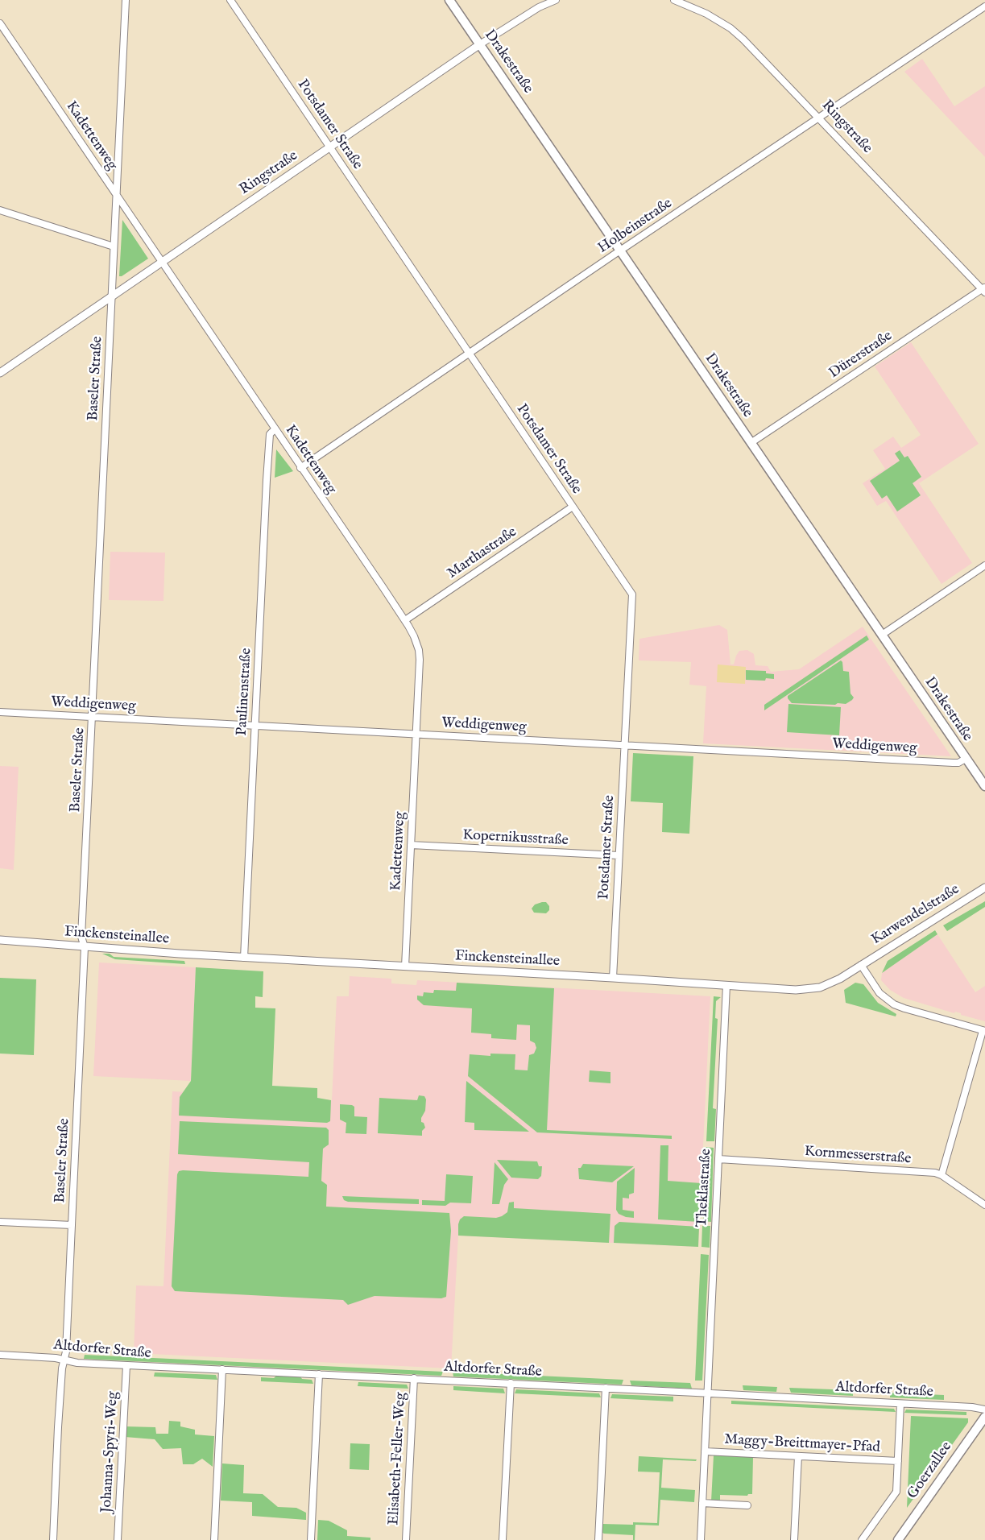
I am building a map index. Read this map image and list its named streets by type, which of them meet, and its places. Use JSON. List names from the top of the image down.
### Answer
{
  "streets": {
    "main road": ["Drakestraße", "Goerzallee"],
    "street": [
      "Potsdamer Straße",
      "Ringstraße",
      "Kadettenweg",
      "Holbeinstraße",
      "Dürerstraße",
      "Baseler Straße",
      "Marthastraße",
      "Paulinenstraße",
      "Weddigenweg",
      "Kopernikusstraße",
      "Karwendelstraße",
      "Finckensteinallee",
      "Kornmesserstraße",
      "Theklastraße",
      "Altdorfer Straße",
      "Maggy-Breittmayer-Pfad",
      "Johanna-Spyri-Weg",
      "Elisabeth-Feller-Weg"
    ]
  },
  "crossings": [
    ["Drakestraße", "Ringstraße"],
    ["Drakestraße", "Holbeinstraße"],
    ["Drakestraße", "Dürerstraße"],
    ["Drakestraße", "Weddigenweg"],
    ["Potsdamer Straße", "Ringstraße"],
    ["Potsdamer Straße", "Holbeinstraße"],
    ["Potsdamer Straße", "Marthastraße"],
    ["Potsdamer Straße", "Weddigenweg"],
    ["Potsdamer Straße", "Kopernikusstraße"],
    ["Potsdamer Straße", "Finckensteinallee"],
    ["Ringstraße", "Kadettenweg"],
    ["Ringstraße", "Holbeinstraße"],
    ["Ringstraße", "Dürerstraße"],
    ["Ringstraße", "Baseler Straße"],
    ["Kadettenweg", "Holbeinstraße"],
    ["Kadettenweg", "Baseler Straße"],
    ["Kadettenweg", "Marthastraße"],
    ["Kadettenweg", "Paulinenstraße"],
    ["Kadettenweg", "Weddigenweg"],
    ["Kadettenweg", "Kopernikusstraße"],
    ["Kadettenweg", "Finckensteinallee"],
    ["Baseler Straße", "Weddigenweg"],
    ["Baseler Straße", "Finckensteinallee"],
    ["Baseler Straße", "Altdorfer Straße"],
    ["Paulinenstraße", "Weddigenweg"],
    ["Paulinenstraße", "Finckensteinallee"],
    ["Karwendelstraße", "Finckensteinallee"],
    ["Finckensteinallee", "Theklastraße"],
    ["Kornmesserstraße", "Theklastraße"],
    ["Theklastraße", "Altdorfer Straße"],
    ["Theklastraße", "Maggy-Breittmayer-Pfad"],
    ["Altdorfer Straße", "Johanna-Spyri-Weg"],
    ["Altdorfer Straße", "Elisabeth-Feller-Weg"]
  ]
}
